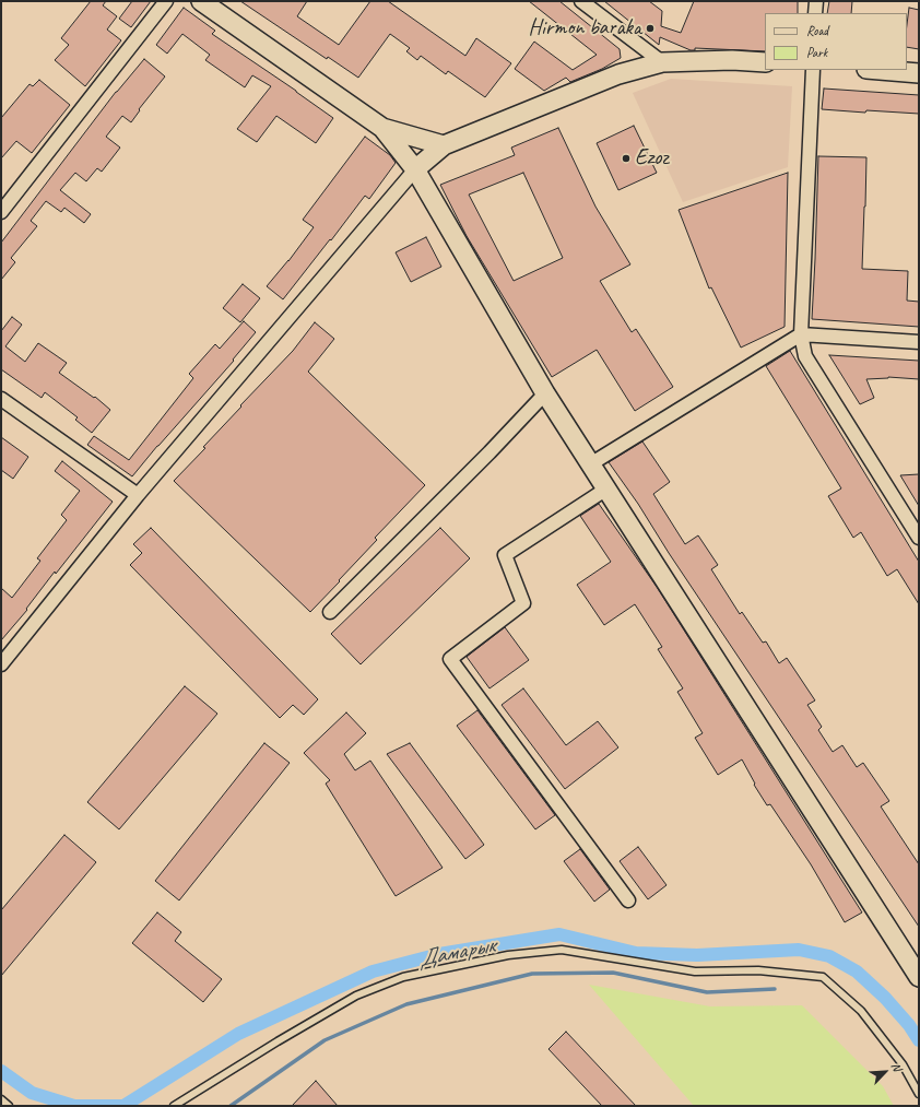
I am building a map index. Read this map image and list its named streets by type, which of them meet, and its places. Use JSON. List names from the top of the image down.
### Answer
{
  "water": ["Дамарык"],
  "places": ["Hirmon baraka", "Ezoz"],
  "legend": ["Road", "Park"],
  "north": "top right"
}
